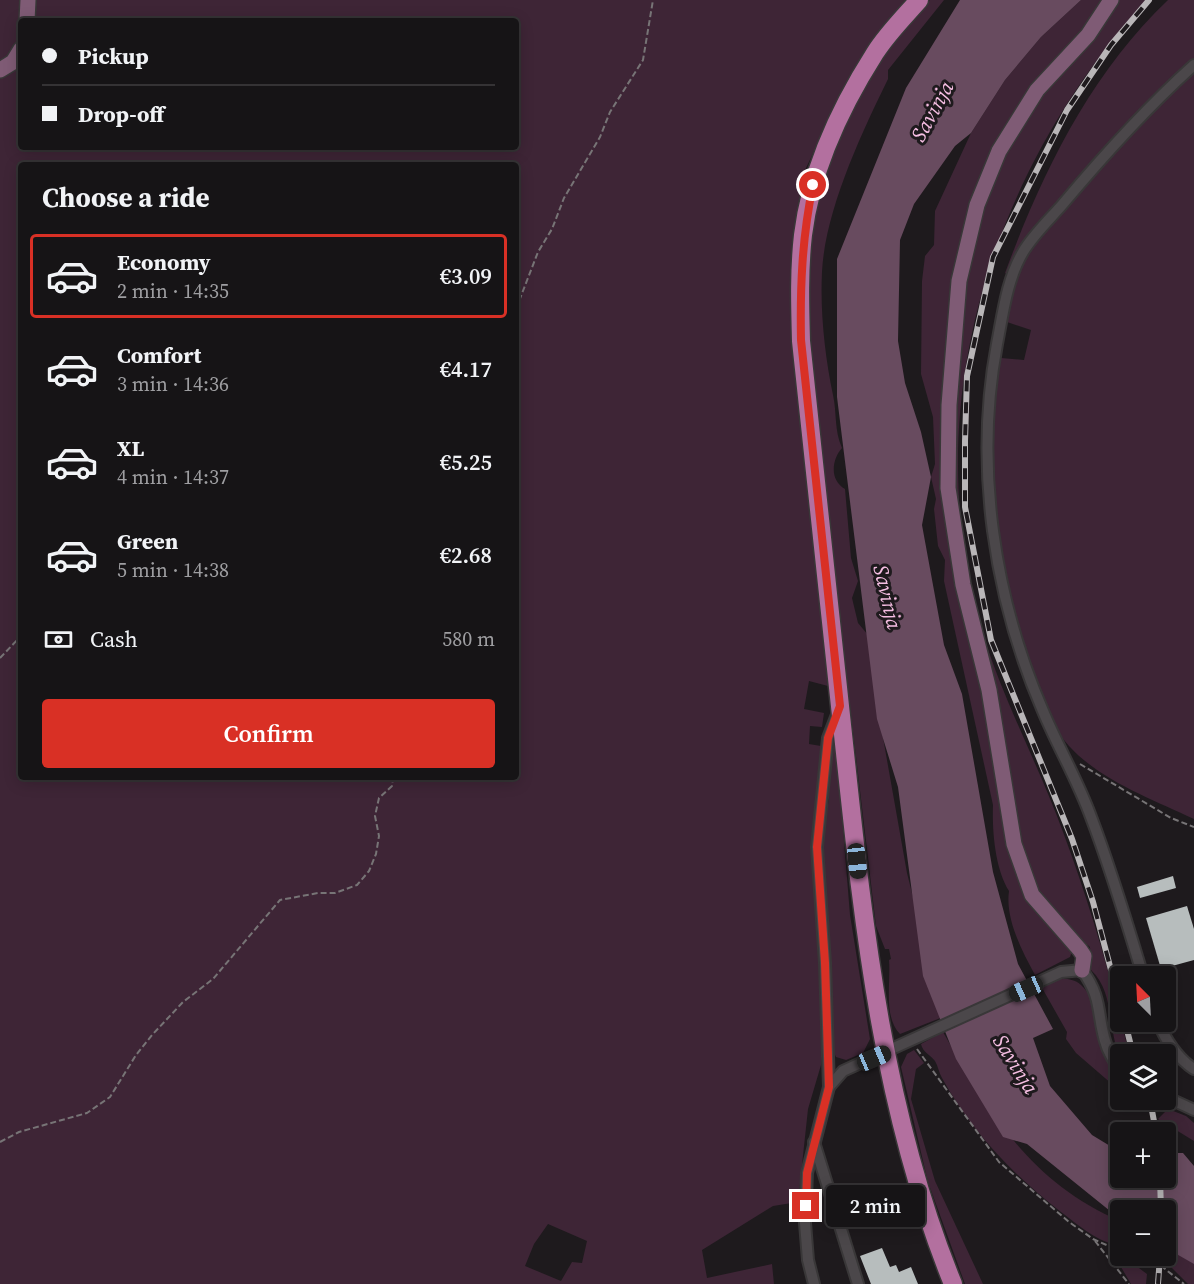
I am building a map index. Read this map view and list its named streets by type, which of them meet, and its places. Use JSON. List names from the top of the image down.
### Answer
{
  "water": ["Savinja"],
  "north": "top left",
  "page": {
    "banner": ["Pickup", "Drop-off"],
    "heading": "Choose a ride",
    "list": [
      {
        "name": "Economy",
        "note": "2 min · 14:35",
        "value": "€3.09"
      },
      {
        "name": "Comfort",
        "note": "3 min · 14:36",
        "value": "€4.17"
      },
      {
        "name": "XL",
        "note": "4 min · 14:37",
        "value": "€5.25"
      },
      {
        "name": "Green",
        "note": "5 min · 14:38",
        "value": "€2.68"
      }
    ],
    "pay": ["Cash", "580 m"],
    "buttons": "Confirm",
    "map_buttons": ["+", "−"],
    "bubble": "2 min"
  }
}
